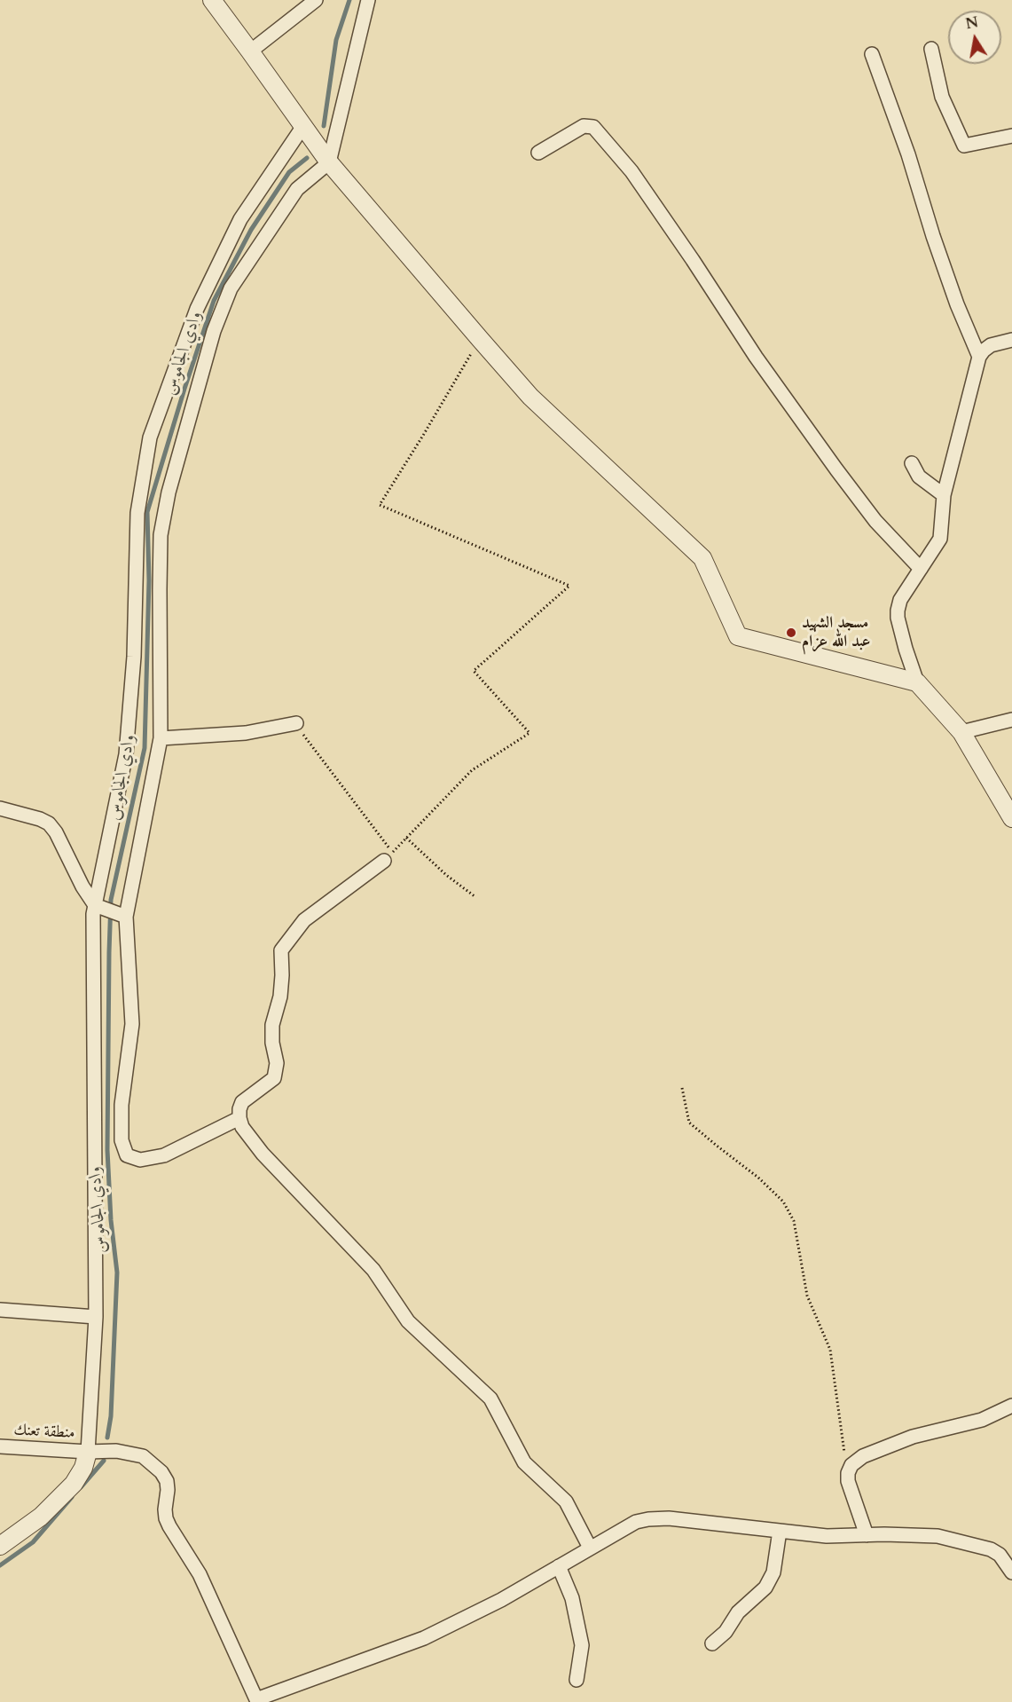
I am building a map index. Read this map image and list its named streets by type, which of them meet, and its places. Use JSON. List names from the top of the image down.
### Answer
{
  "streets": {
    "street": ["منطقة تعنك"]
  },
  "water": ["وادي الجاموس"],
  "places": ["مسجد الشهيد عبد الله عزام"],
  "north": "top"
}
